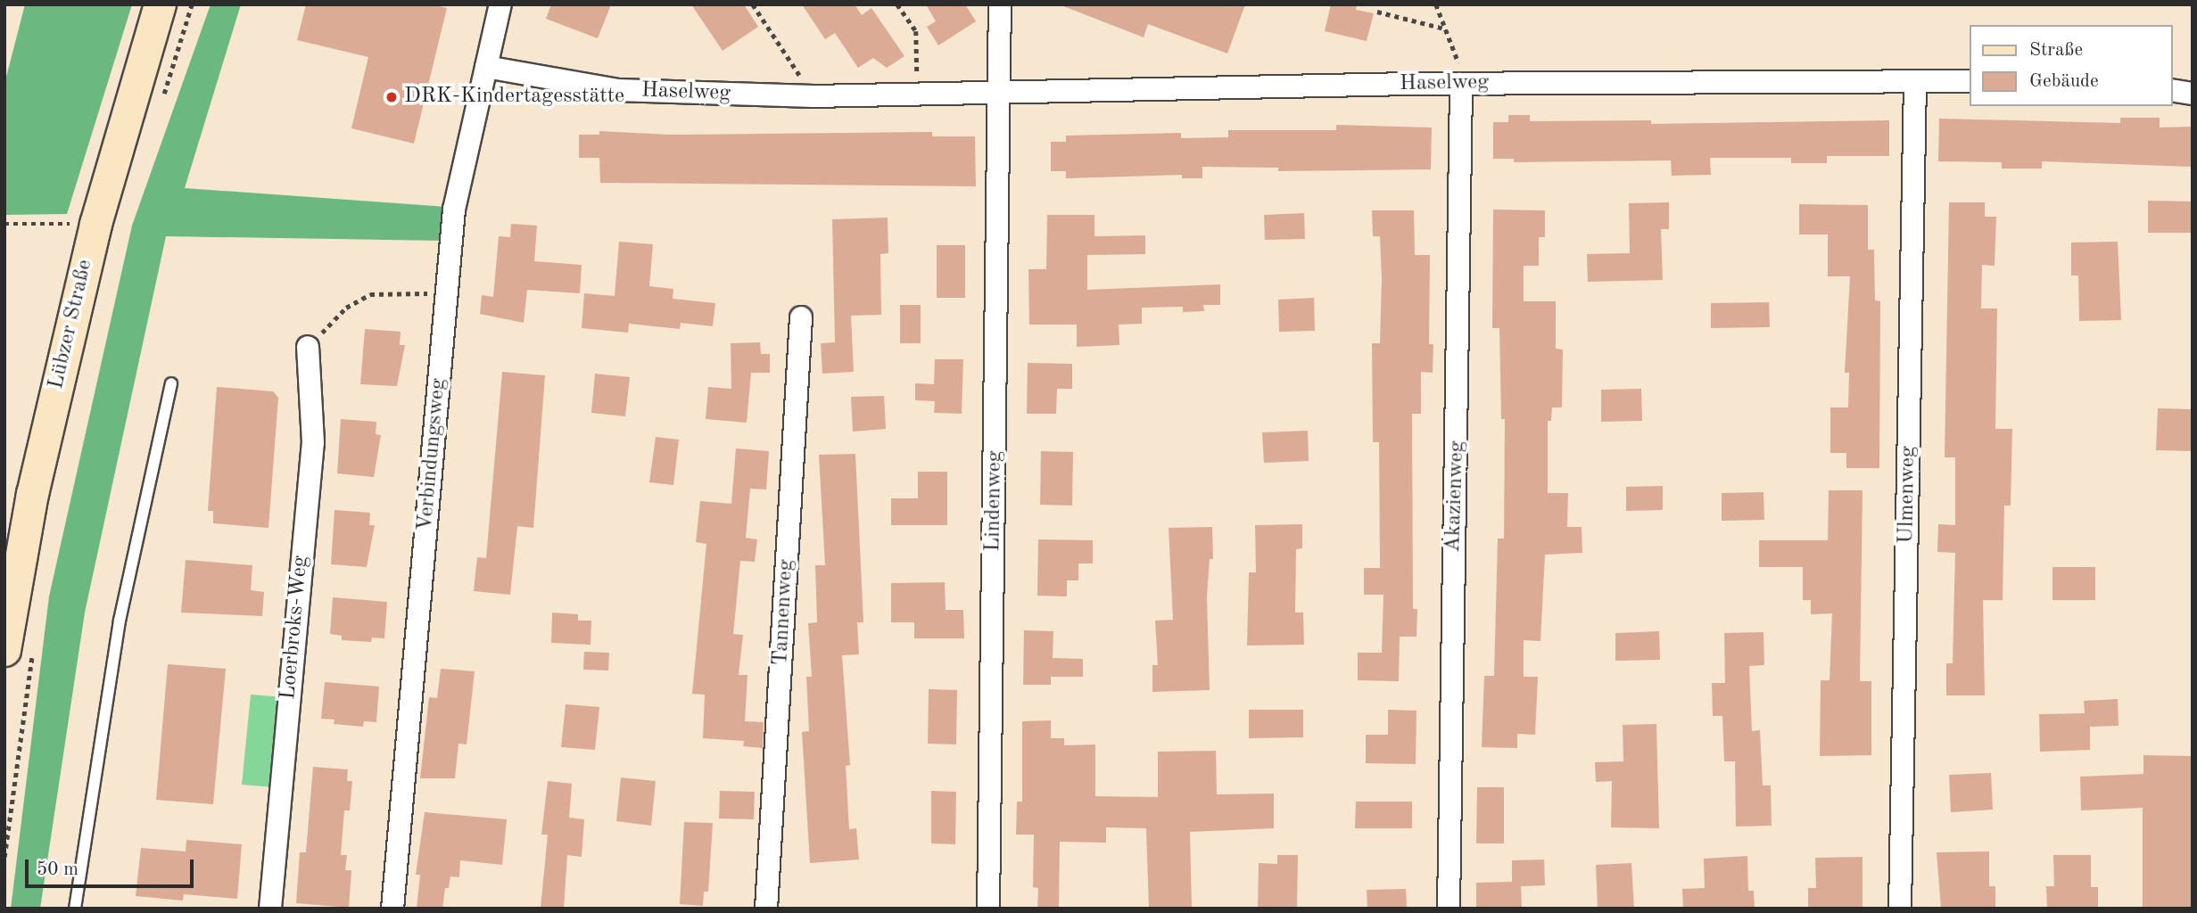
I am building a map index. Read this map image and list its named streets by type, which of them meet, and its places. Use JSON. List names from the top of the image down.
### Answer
{
  "streets": {
    "street": [
      "Haselweg",
      "Lübzer Straße",
      "Verbindungsweg",
      "Ulmenweg",
      "Akazienweg",
      "Lindenweg",
      "Tannenweg",
      "Loerbroks-Weg"
    ]
  },
  "crossings": [
    ["Haselweg", "Verbindungsweg"],
    ["Haselweg", "Ulmenweg"],
    ["Haselweg", "Akazienweg"],
    ["Haselweg", "Lindenweg"]
  ],
  "places": ["DRK-Kindertagesstätte"],
  "legend": ["Straße", "Gebäude"],
  "scale_bar": "50 m"
}
